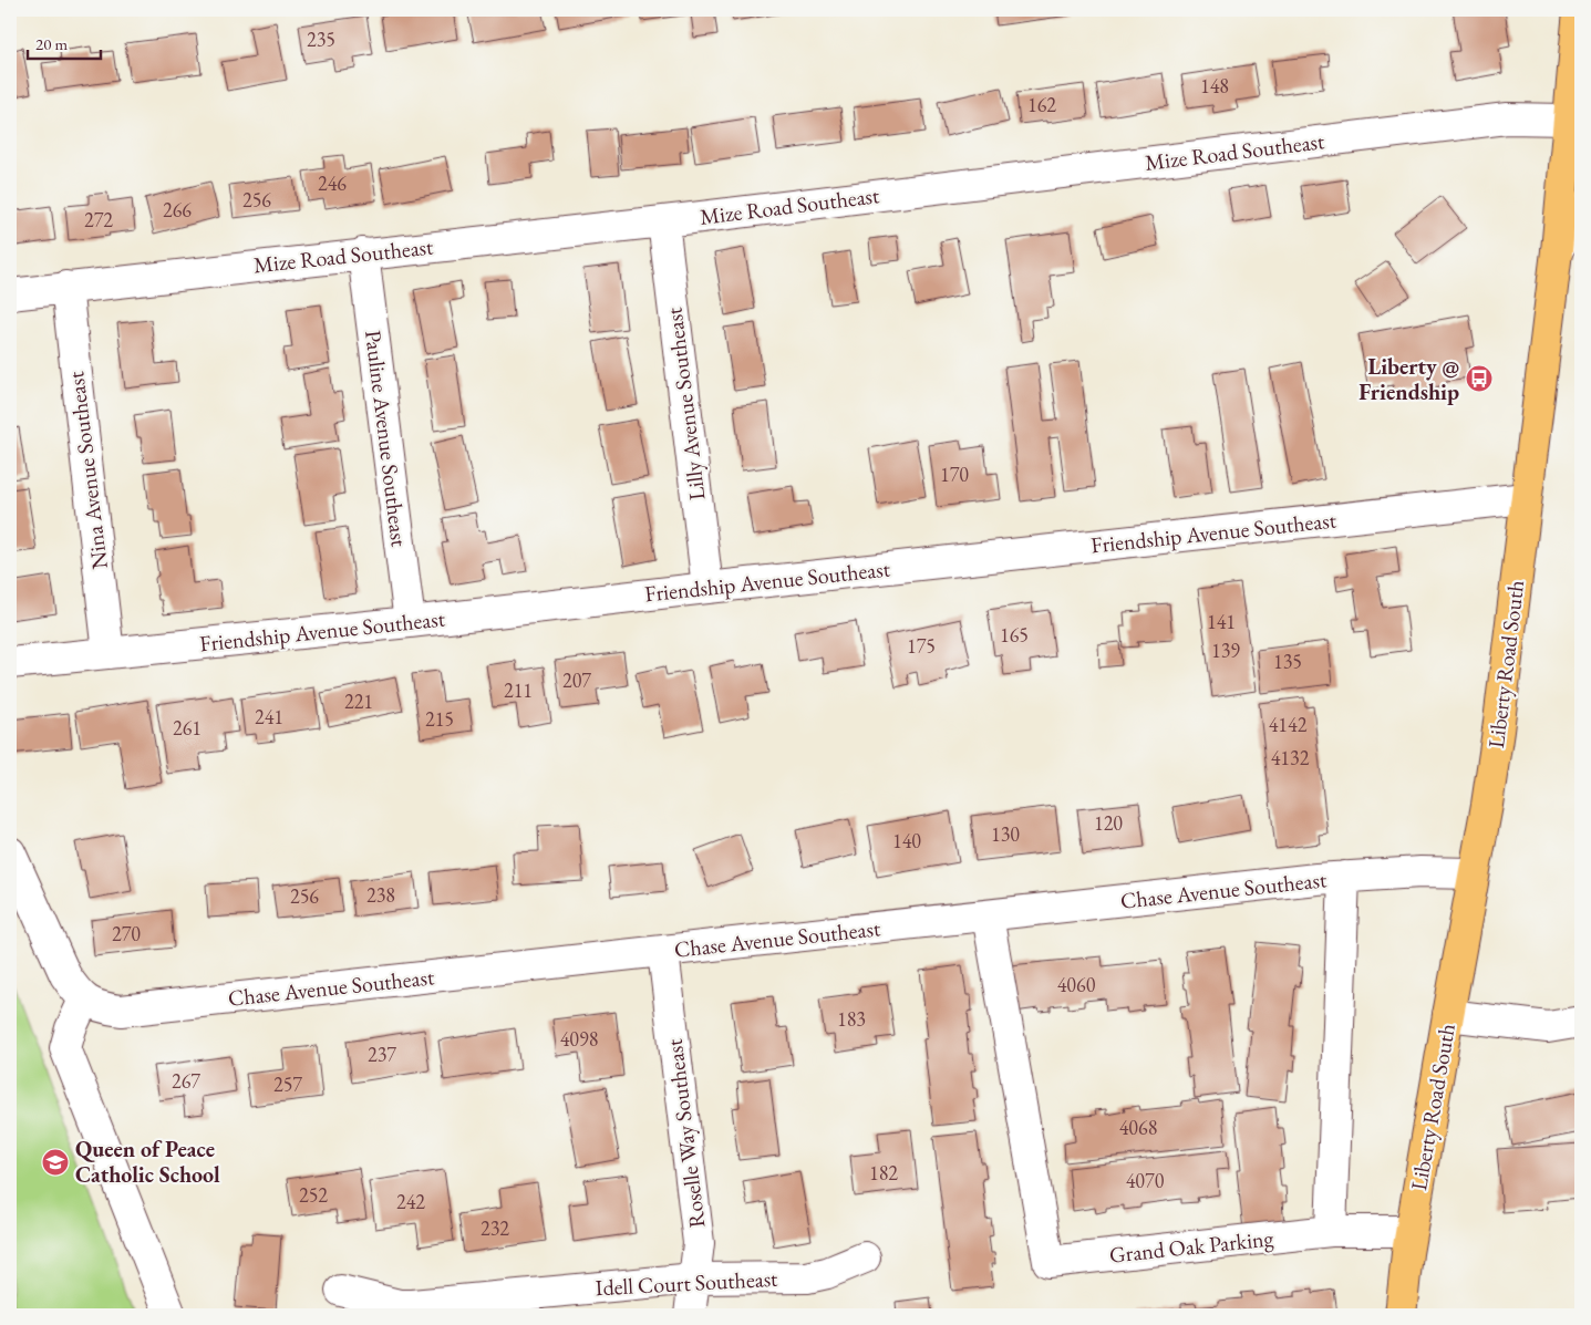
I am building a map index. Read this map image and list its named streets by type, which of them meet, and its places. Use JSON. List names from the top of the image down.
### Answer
{
  "streets": {
    "main road": ["Liberty Road South"],
    "street": [
      "Mize Road Southeast",
      "Lilly Avenue Southeast",
      "Pauline Avenue Southeast",
      "Nina Avenue Southeast",
      "Friendship Avenue Southeast",
      "Chase Avenue Southeast",
      "Roselle Way Southeast",
      "Grand Oak Parking",
      "Idell Court Southeast"
    ]
  },
  "crossings": [
    ["Mize Road Southeast", "Lilly Avenue Southeast"],
    ["Mize Road Southeast", "Pauline Avenue Southeast"],
    ["Mize Road Southeast", "Nina Avenue Southeast"],
    ["Mize Road Southeast", "Liberty Road South"],
    ["Lilly Avenue Southeast", "Friendship Avenue Southeast"],
    ["Pauline Avenue Southeast", "Friendship Avenue Southeast"],
    ["Nina Avenue Southeast", "Friendship Avenue Southeast"],
    ["Friendship Avenue Southeast", "Liberty Road South"],
    ["Liberty Road South", "Chase Avenue Southeast"],
    ["Chase Avenue Southeast", "Roselle Way Southeast"],
    ["Chase Avenue Southeast", "Grand Oak Parking"],
    ["Roselle Way Southeast", "Idell Court Southeast"]
  ],
  "places": {
    "bus stop": ["Liberty @ Friendship"],
    "school or university": ["Queen of Peace Catholic School"]
  },
  "house_numbers": [
    "235",
    "148",
    "162",
    "246",
    "256",
    "266",
    "272",
    "170",
    "141",
    "165",
    "175",
    "139",
    "135",
    "207",
    "211",
    "221",
    "241",
    "215",
    "4142",
    "261",
    "4132",
    "120",
    "130",
    "140",
    "238",
    "256",
    "270",
    "4060",
    "183",
    "4098",
    "237",
    "267",
    "257",
    "4068",
    "182",
    "4070",
    "252",
    "242",
    "232"
  ],
  "scale_bar": "20 m"
}
